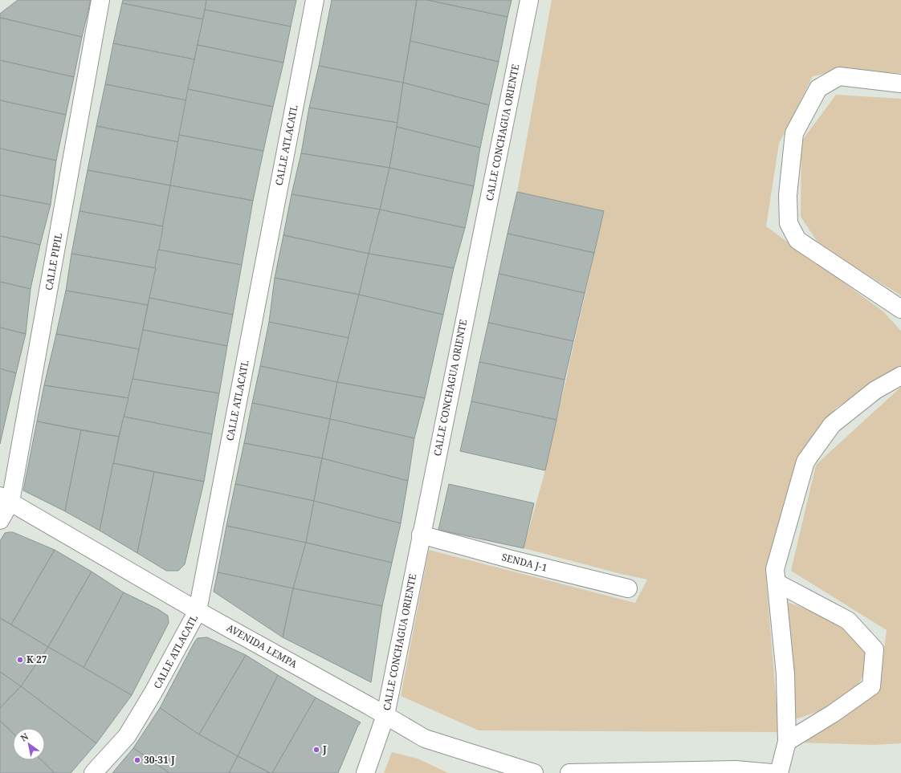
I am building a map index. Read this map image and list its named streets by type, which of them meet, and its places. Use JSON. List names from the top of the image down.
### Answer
{
  "streets": {
    "street": [
      "CALLE CONCHAGUA ORIENTE",
      "CALLE ATLACATL",
      "CALLE PIPIL",
      "SENDA J-1",
      "AVENIDA LEMPA"
    ]
  },
  "crossings": [
    ["CALLE CONCHAGUA ORIENTE", "SENDA J-1"],
    ["CALLE CONCHAGUA ORIENTE", "AVENIDA LEMPA"],
    ["CALLE ATLACATL", "AVENIDA LEMPA"],
    ["CALLE PIPIL", "AVENIDA LEMPA"]
  ],
  "places": ["K 27", "J", "30-31 J"],
  "north": "top left"
}
